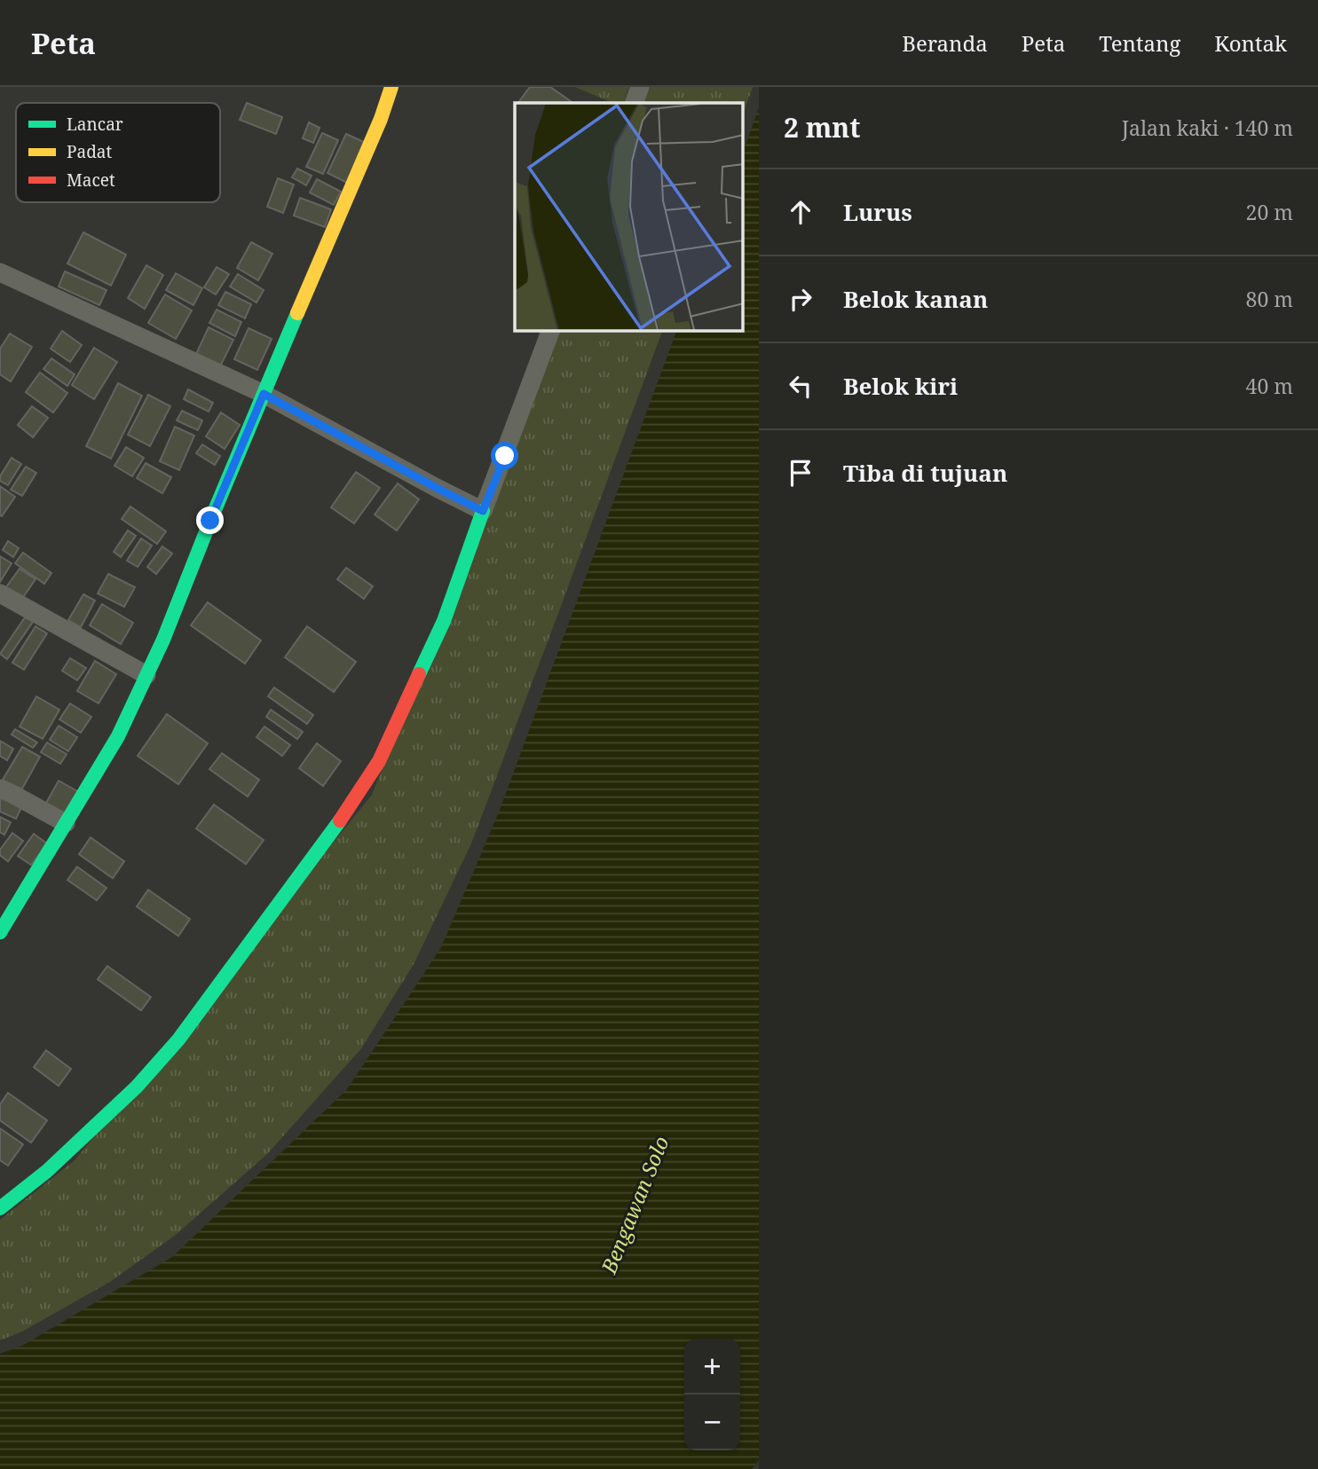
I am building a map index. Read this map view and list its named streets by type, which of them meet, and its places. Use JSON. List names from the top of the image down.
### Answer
{
  "water": ["Bengawan Solo"],
  "legend": ["Lancar", "Padat", "Macet"],
  "page": {
    "header": "Peta",
    "nav": [
      "Beranda",
      "Peta",
      "Tentang",
      "Kontak"
    ],
    "heading": ["2 mnt", "Jalan kaki · 140 m"],
    "list": [
      ["Lurus", "20 m"],
      ["Belok kanan", "80 m"],
      ["Belok kiri", "40 m"],
      "Tiba di tujuan"
    ],
    "map_buttons": ["+", "−"]
  }
}
